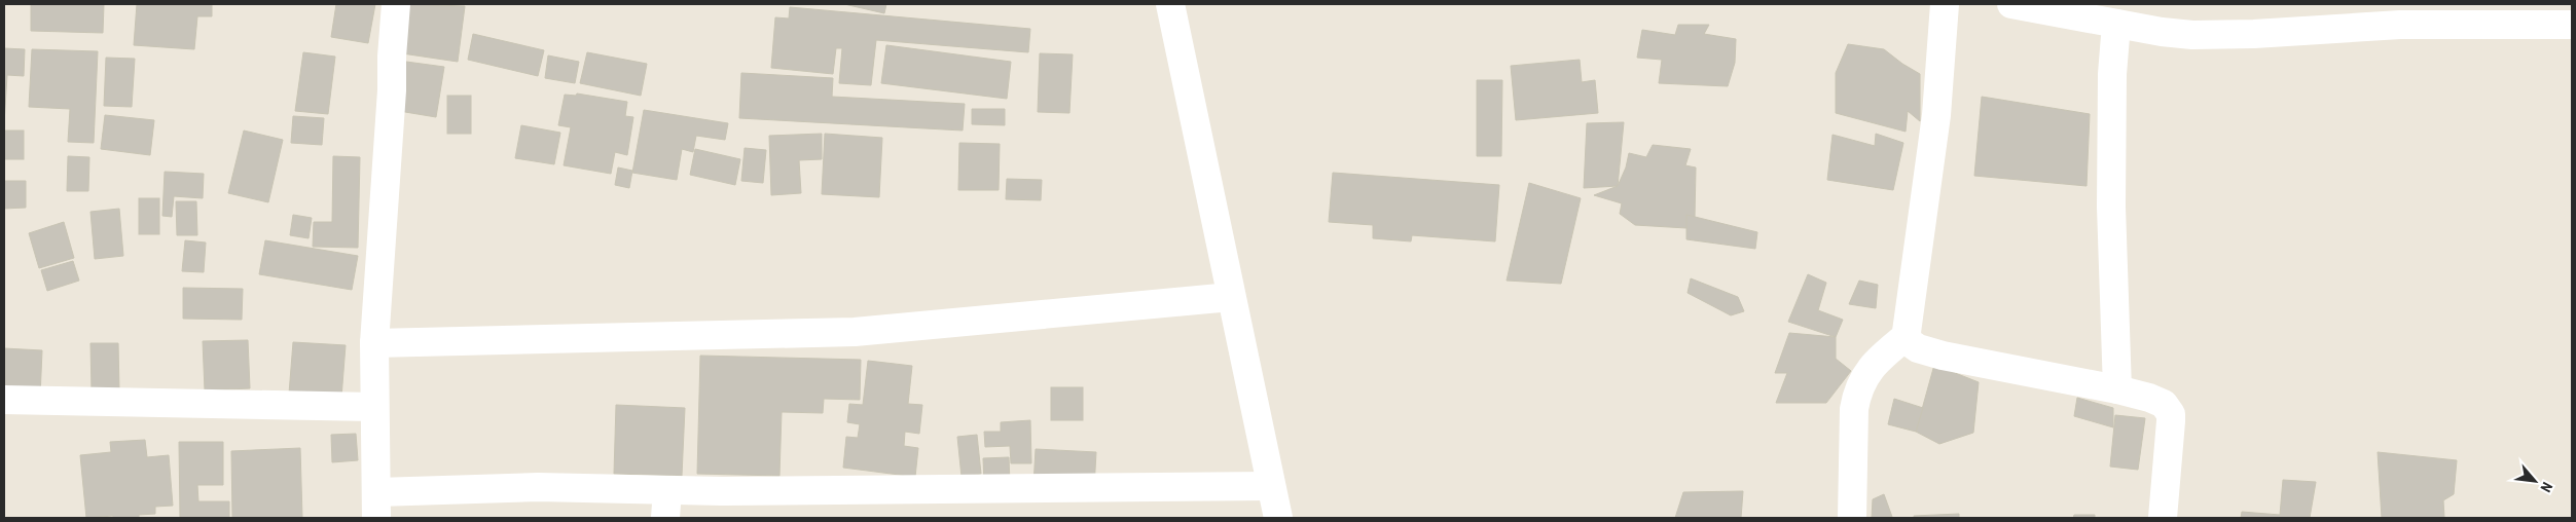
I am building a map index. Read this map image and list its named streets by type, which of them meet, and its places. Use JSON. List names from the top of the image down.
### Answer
{
  "north": "bottom right"
}
